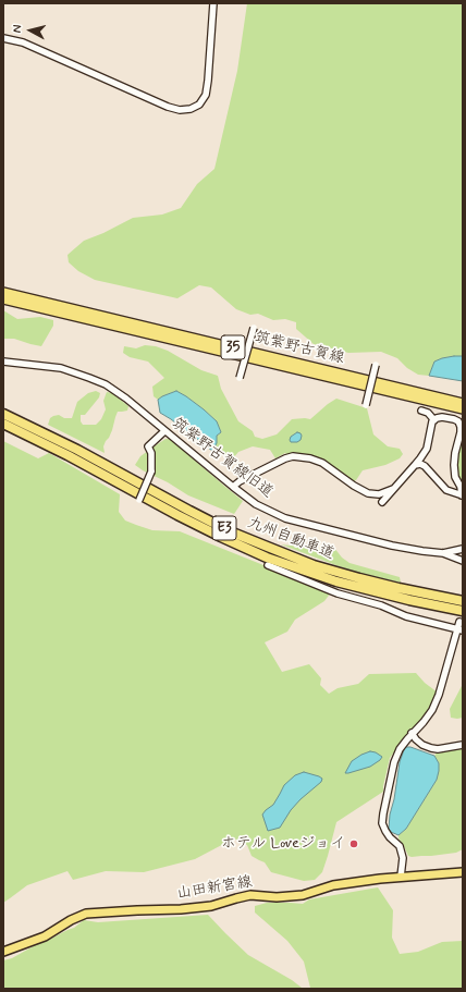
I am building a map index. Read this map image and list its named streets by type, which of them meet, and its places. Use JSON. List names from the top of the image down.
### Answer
{
  "streets": {
    "highway": ["E3", "九州自動車道"],
    "main road": ["35", "筑紫野古賀線", "山田新宮線"],
    "street": ["筑紫野古賀線旧道"]
  },
  "places": ["ホテル Loveジョイ"],
  "north": "left"
}
